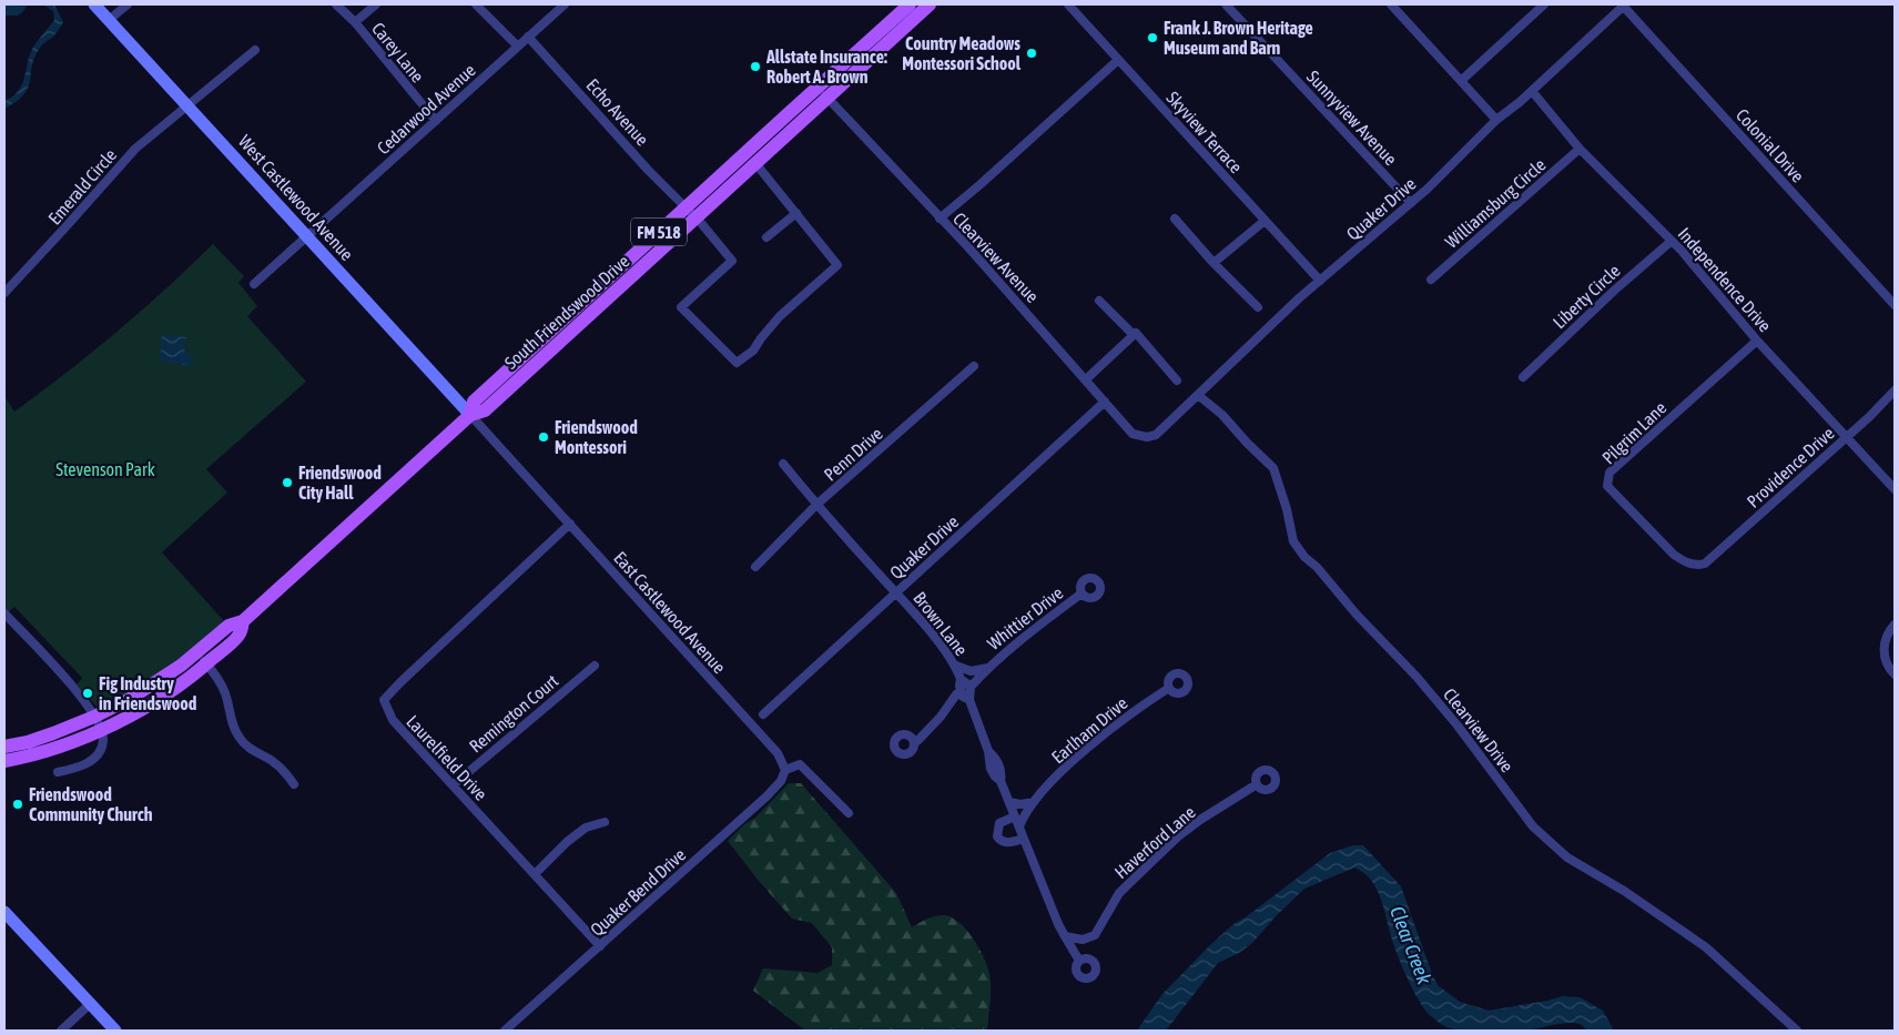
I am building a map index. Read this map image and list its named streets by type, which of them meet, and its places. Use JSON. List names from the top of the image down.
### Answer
{
  "streets": {
    "main road": ["FM 518", "South Friendswood Drive"],
    "street": [
      "Carey Lane",
      "Cedarwood Avenue",
      "Echo Avenue",
      "Sunnyview Avenue",
      "Skyview Terrace",
      "Colonial Drive",
      "Emerald Circle",
      "West Castlewood Avenue",
      "Williamsburg Circle",
      "Quaker Drive",
      "Clearview Avenue",
      "Independence Drive",
      "Liberty Circle",
      "Pilgrim Lane",
      "Penn Drive",
      "Providence Drive",
      "East Castlewood Avenue",
      "Whittier Drive",
      "Brown Lane",
      "Remington Court",
      "Earlham Drive",
      "Clearview Drive",
      "Laurelfield Drive",
      "Haverford Lane",
      "Quaker Bend Drive"
    ]
  },
  "crossings": [
    ["Carey Lane", "Cedarwood Avenue"],
    ["Cedarwood Avenue", "Echo Avenue"],
    ["Cedarwood Avenue", "West Castlewood Avenue"],
    ["Echo Avenue", "South Friendswood Drive"],
    ["Sunnyview Avenue", "Quaker Drive"],
    ["Skyview Terrace", "Quaker Drive"],
    ["Colonial Drive", "Quaker Drive"],
    ["Emerald Circle", "West Castlewood Avenue"],
    ["West Castlewood Avenue", "South Friendswood Drive"],
    ["West Castlewood Avenue", "East Castlewood Avenue"],
    ["Williamsburg Circle", "Independence Drive"],
    ["Quaker Drive", "Clearview Avenue"],
    ["Quaker Drive", "Independence Drive"],
    ["Quaker Drive", "Brown Lane"],
    ["Quaker Drive", "Clearview Drive"],
    ["Clearview Avenue", "South Friendswood Drive"],
    ["Independence Drive", "Liberty Circle"],
    ["Independence Drive", "Pilgrim Lane"],
    ["Independence Drive", "Providence Drive"],
    ["South Friendswood Drive", "East Castlewood Avenue"],
    ["Pilgrim Lane", "Providence Drive"],
    ["Penn Drive", "Brown Lane"],
    ["East Castlewood Avenue", "Laurelfield Drive"],
    ["East Castlewood Avenue", "Quaker Bend Drive"],
    ["Whittier Drive", "Brown Lane"],
    ["Remington Court", "Laurelfield Drive"],
    ["Laurelfield Drive", "Quaker Bend Drive"]
  ],
  "water": ["Clear Creek"],
  "parks": ["Stevenson Park"],
  "places": [
    "Frank J. Brown Heritage Museum and Barn",
    "Country Meadows Montessori School",
    "Allstate Insurance: Robert A. Brown",
    "Friendswood Montessori",
    "Friendswood City Hall",
    "Fig Industry in Friendswood",
    "Friendswood Community Church"
  ]
}
